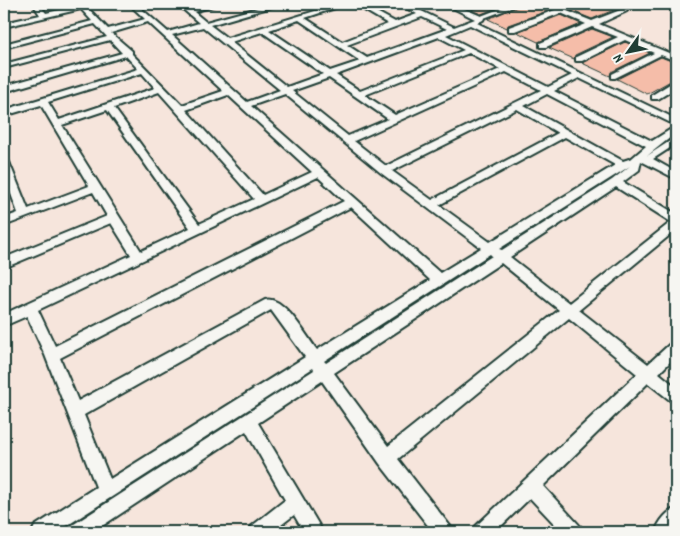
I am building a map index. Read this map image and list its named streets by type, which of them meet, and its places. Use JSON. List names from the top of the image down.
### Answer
{
  "north": "bottom left"
}
